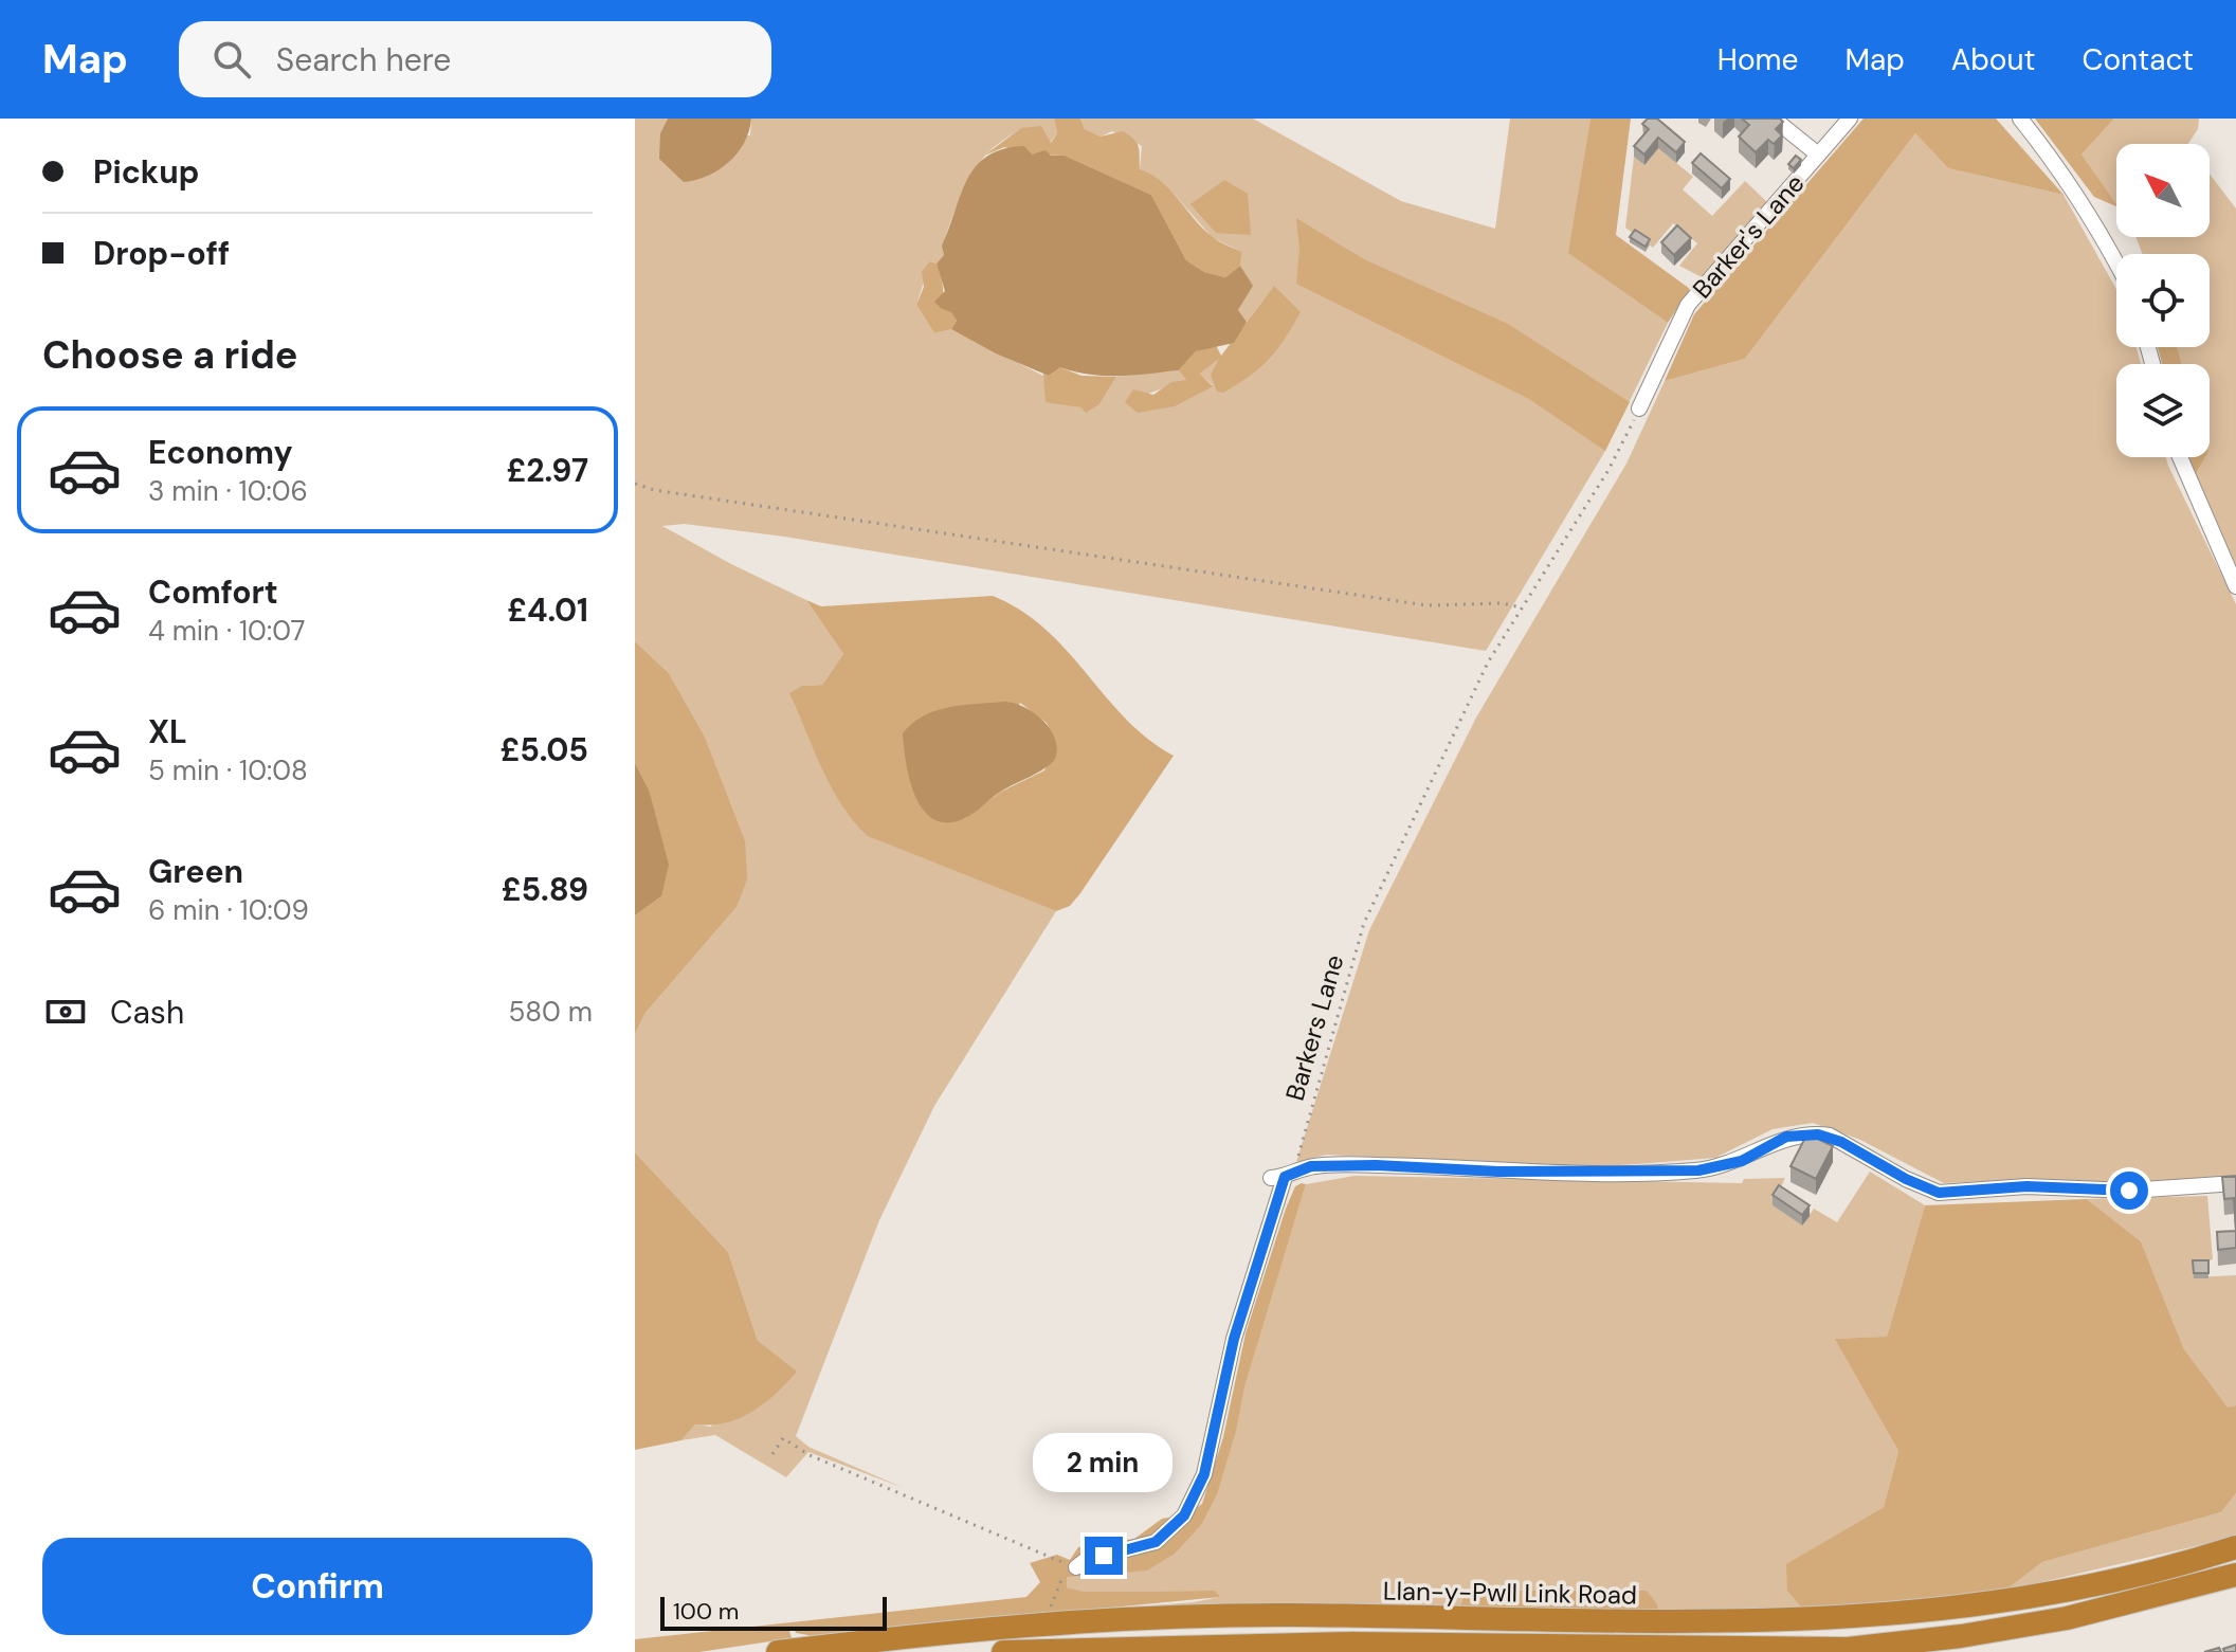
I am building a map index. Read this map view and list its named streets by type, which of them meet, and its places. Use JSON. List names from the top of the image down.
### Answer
{
  "streets": {
    "highway": ["Llan-y-Pwll Link Road"],
    "street": ["Barker's Lane"],
    "path": ["Barkers Lane"]
  },
  "crossings": [
    ["Barker's Lane", "Barkers Lane"]
  ],
  "scale_bar": "100 m",
  "north": "top left",
  "page": {
    "header": "Map",
    "search": "Search here",
    "nav": [
      "Home",
      "Map",
      "About",
      "Contact"
    ],
    "banner": ["Pickup", "Drop-off"],
    "heading": "Choose a ride",
    "list": [
      {
        "name": "Economy",
        "note": "3 min · 10:06",
        "value": "£2.97"
      },
      {
        "name": "Comfort",
        "note": "4 min · 10:07",
        "value": "£4.01"
      },
      {
        "name": "XL",
        "note": "5 min · 10:08",
        "value": "£5.05"
      },
      {
        "name": "Green",
        "note": "6 min · 10:09",
        "value": "£5.89"
      }
    ],
    "pay": ["Cash", "580 m"],
    "bubble": "2 min",
    "buttons": "Confirm",
    "scale": "100 m"
  }
}
